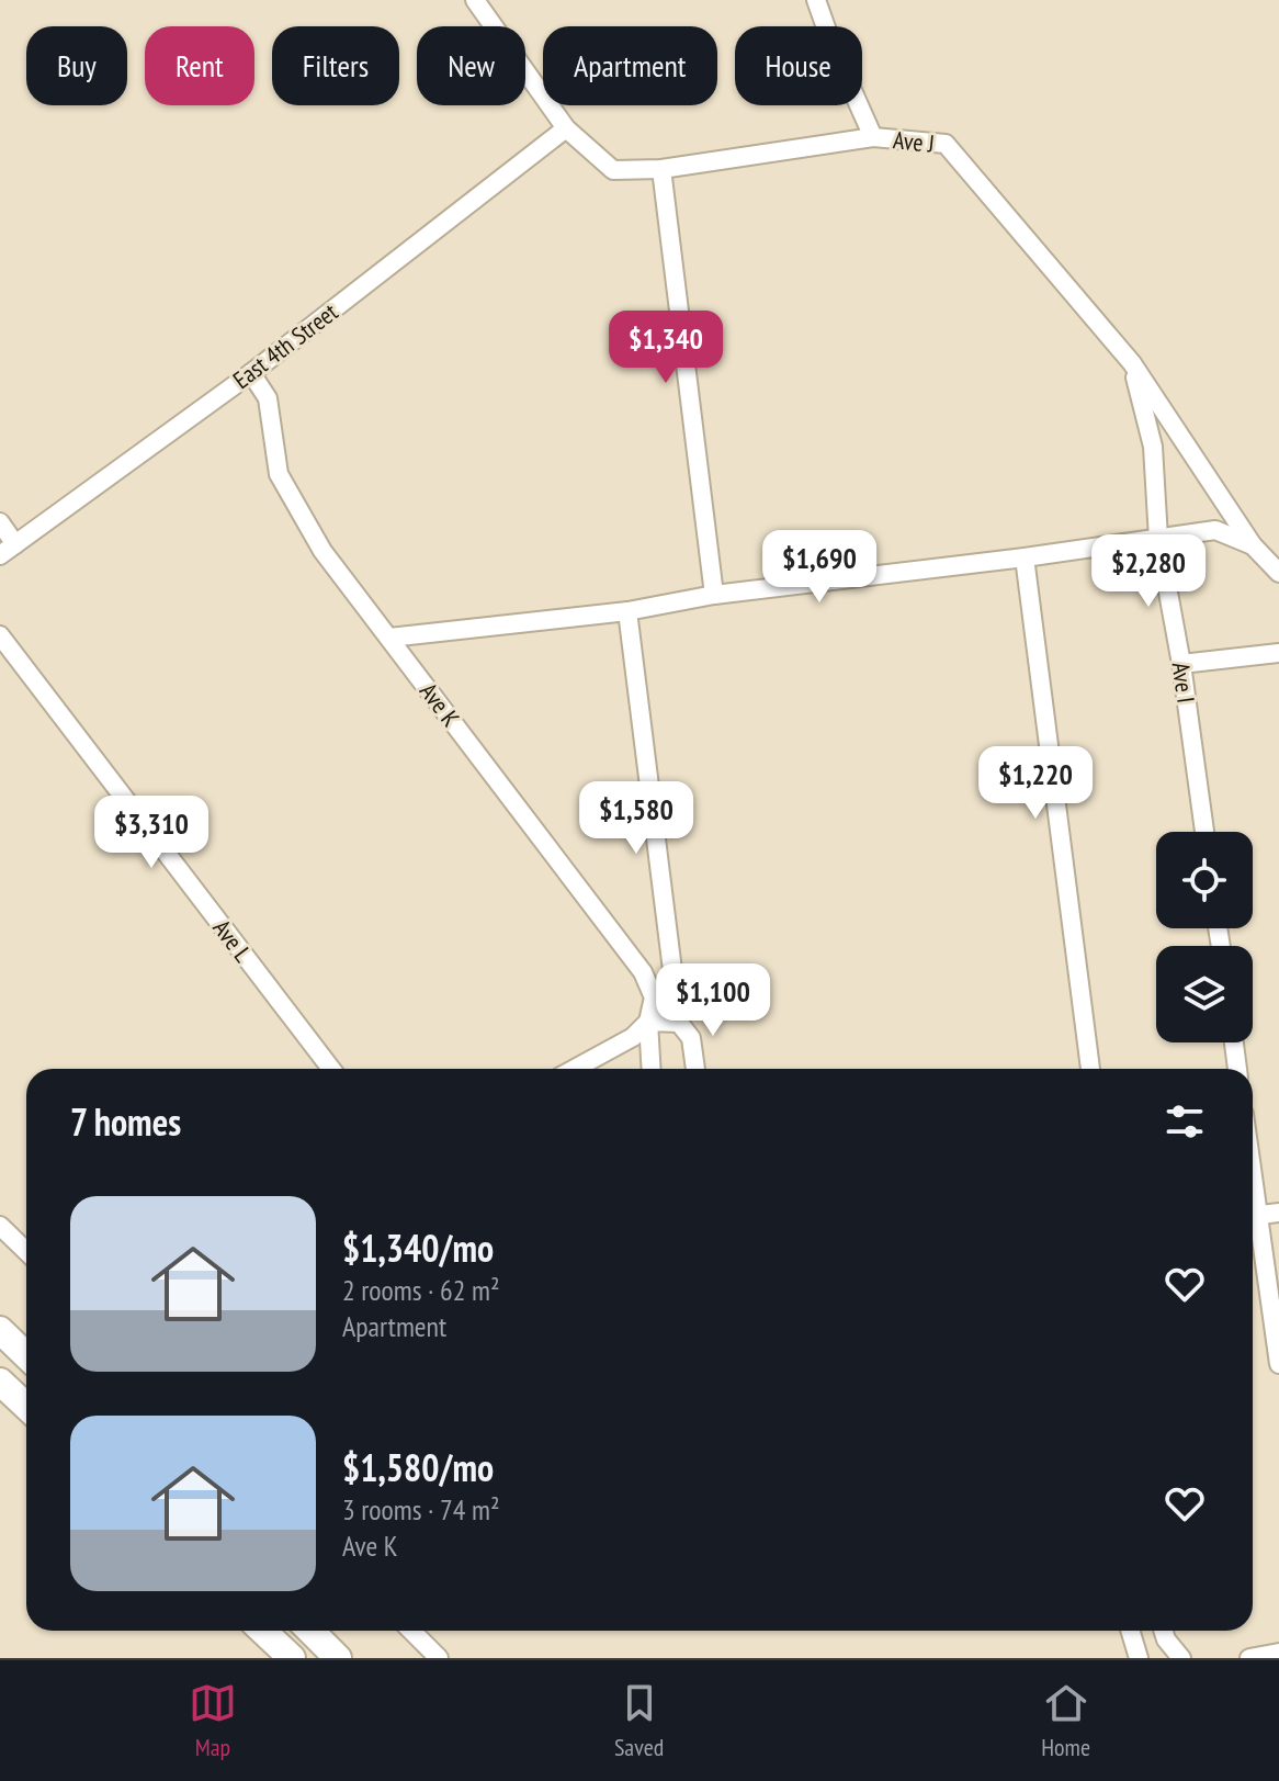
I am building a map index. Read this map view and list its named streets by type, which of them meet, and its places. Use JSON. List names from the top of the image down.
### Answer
{
  "streets": {
    "street": [
      "Ave J",
      "East 4th Street",
      "Ave I",
      "Ave K",
      "Ave L"
    ]
  },
  "crossings": [
    ["Ave J", "East 4th Street"],
    ["Ave J", "Ave I"],
    ["East 4th Street", "Ave K"]
  ],
  "page": {
    "chip": [
      "Buy",
      "Rent",
      "Filters",
      "New",
      "Apartment",
      "House"
    ],
    "price": [
      "$1,340",
      "$1,690",
      "$2,280",
      "$1,220",
      "$1,580",
      "$3,310",
      "$1,100"
    ],
    "heading": "7 homes",
    "list": [
      {
        "name": "$1,340/mo",
        "note": "2 rooms · 62 m² · Apartment"
      },
      {
        "name": "$1,580/mo",
        "note": "3 rooms · 74 m² · Ave K"
      }
    ],
    "tabs": ["Map", "Saved", "Home"]
  }
}
